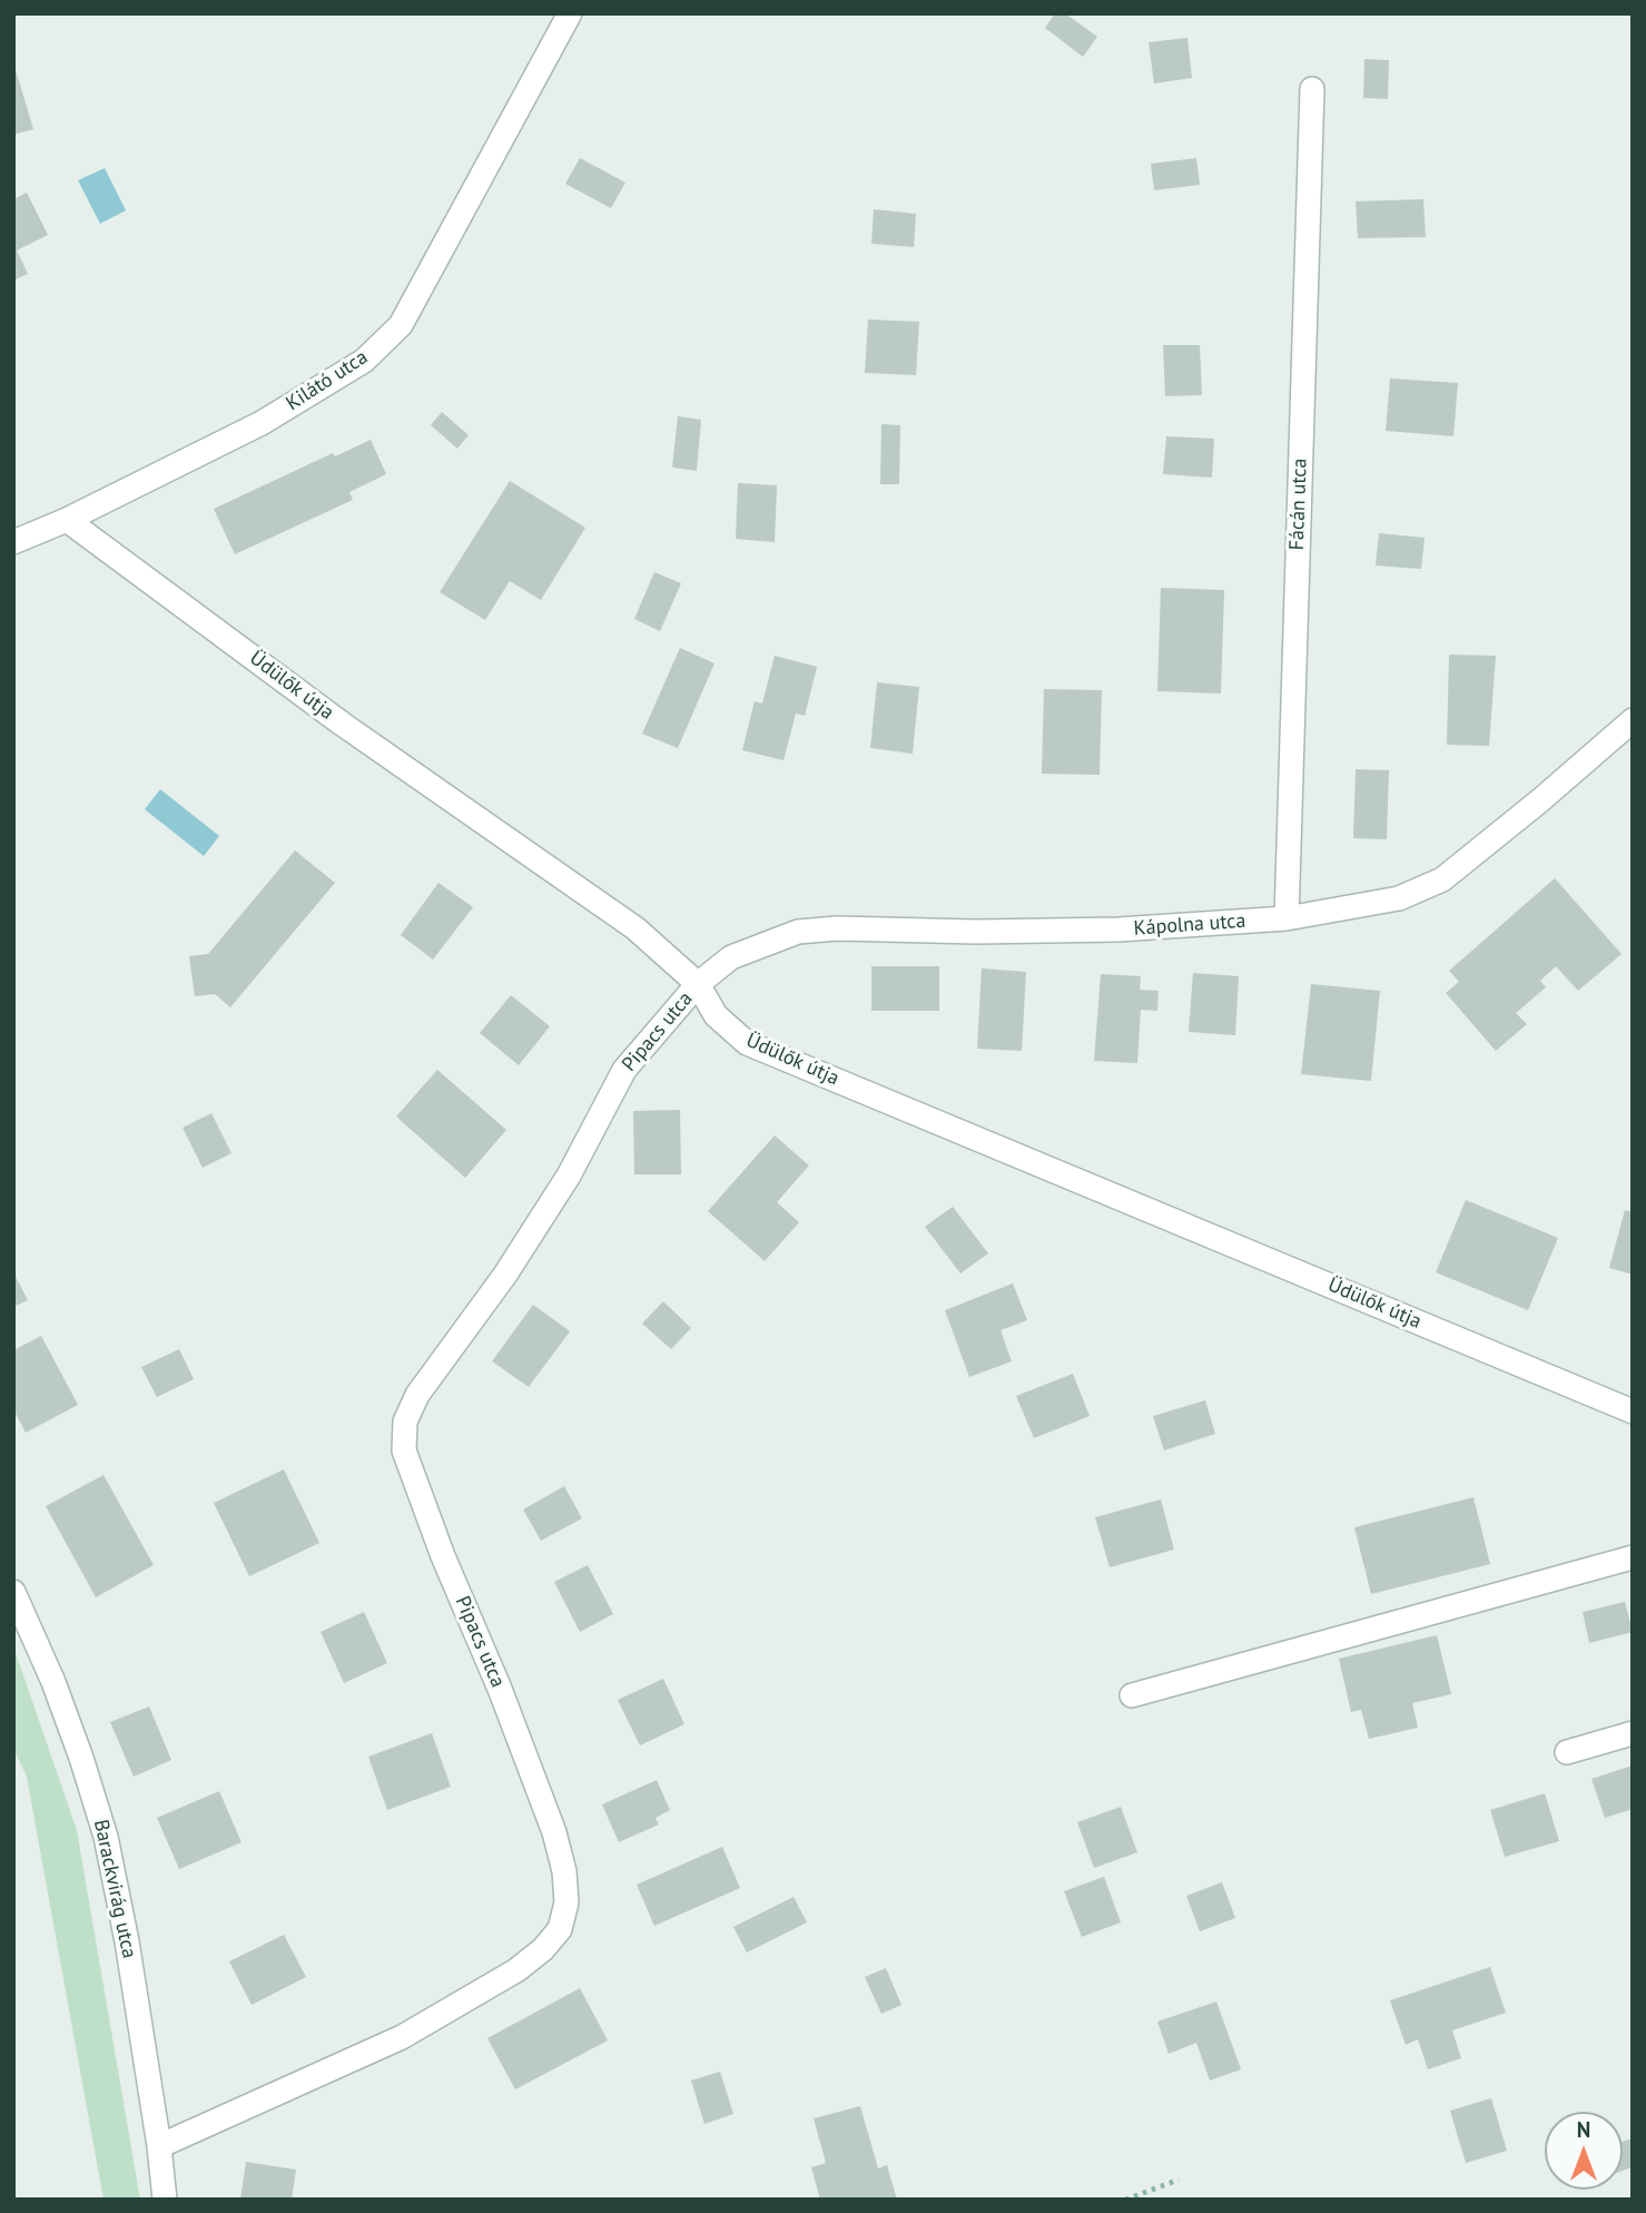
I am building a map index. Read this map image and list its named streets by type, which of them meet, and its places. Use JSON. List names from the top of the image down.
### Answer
{
  "streets": {
    "street": [
      "Kilátó utca",
      "Fácán utca",
      "Üdülők útja",
      "Kápolna utca",
      "Pipacs utca",
      "Barackvirág utca"
    ]
  },
  "crossings": [
    ["Kilátó utca", "Üdülők útja"],
    ["Fácán utca", "Kápolna utca"],
    ["Üdülők útja", "Kápolna utca"],
    ["Üdülők útja", "Pipacs utca"],
    ["Kápolna utca", "Pipacs utca"],
    ["Pipacs utca", "Barackvirág utca"]
  ],
  "north": "top"
}
